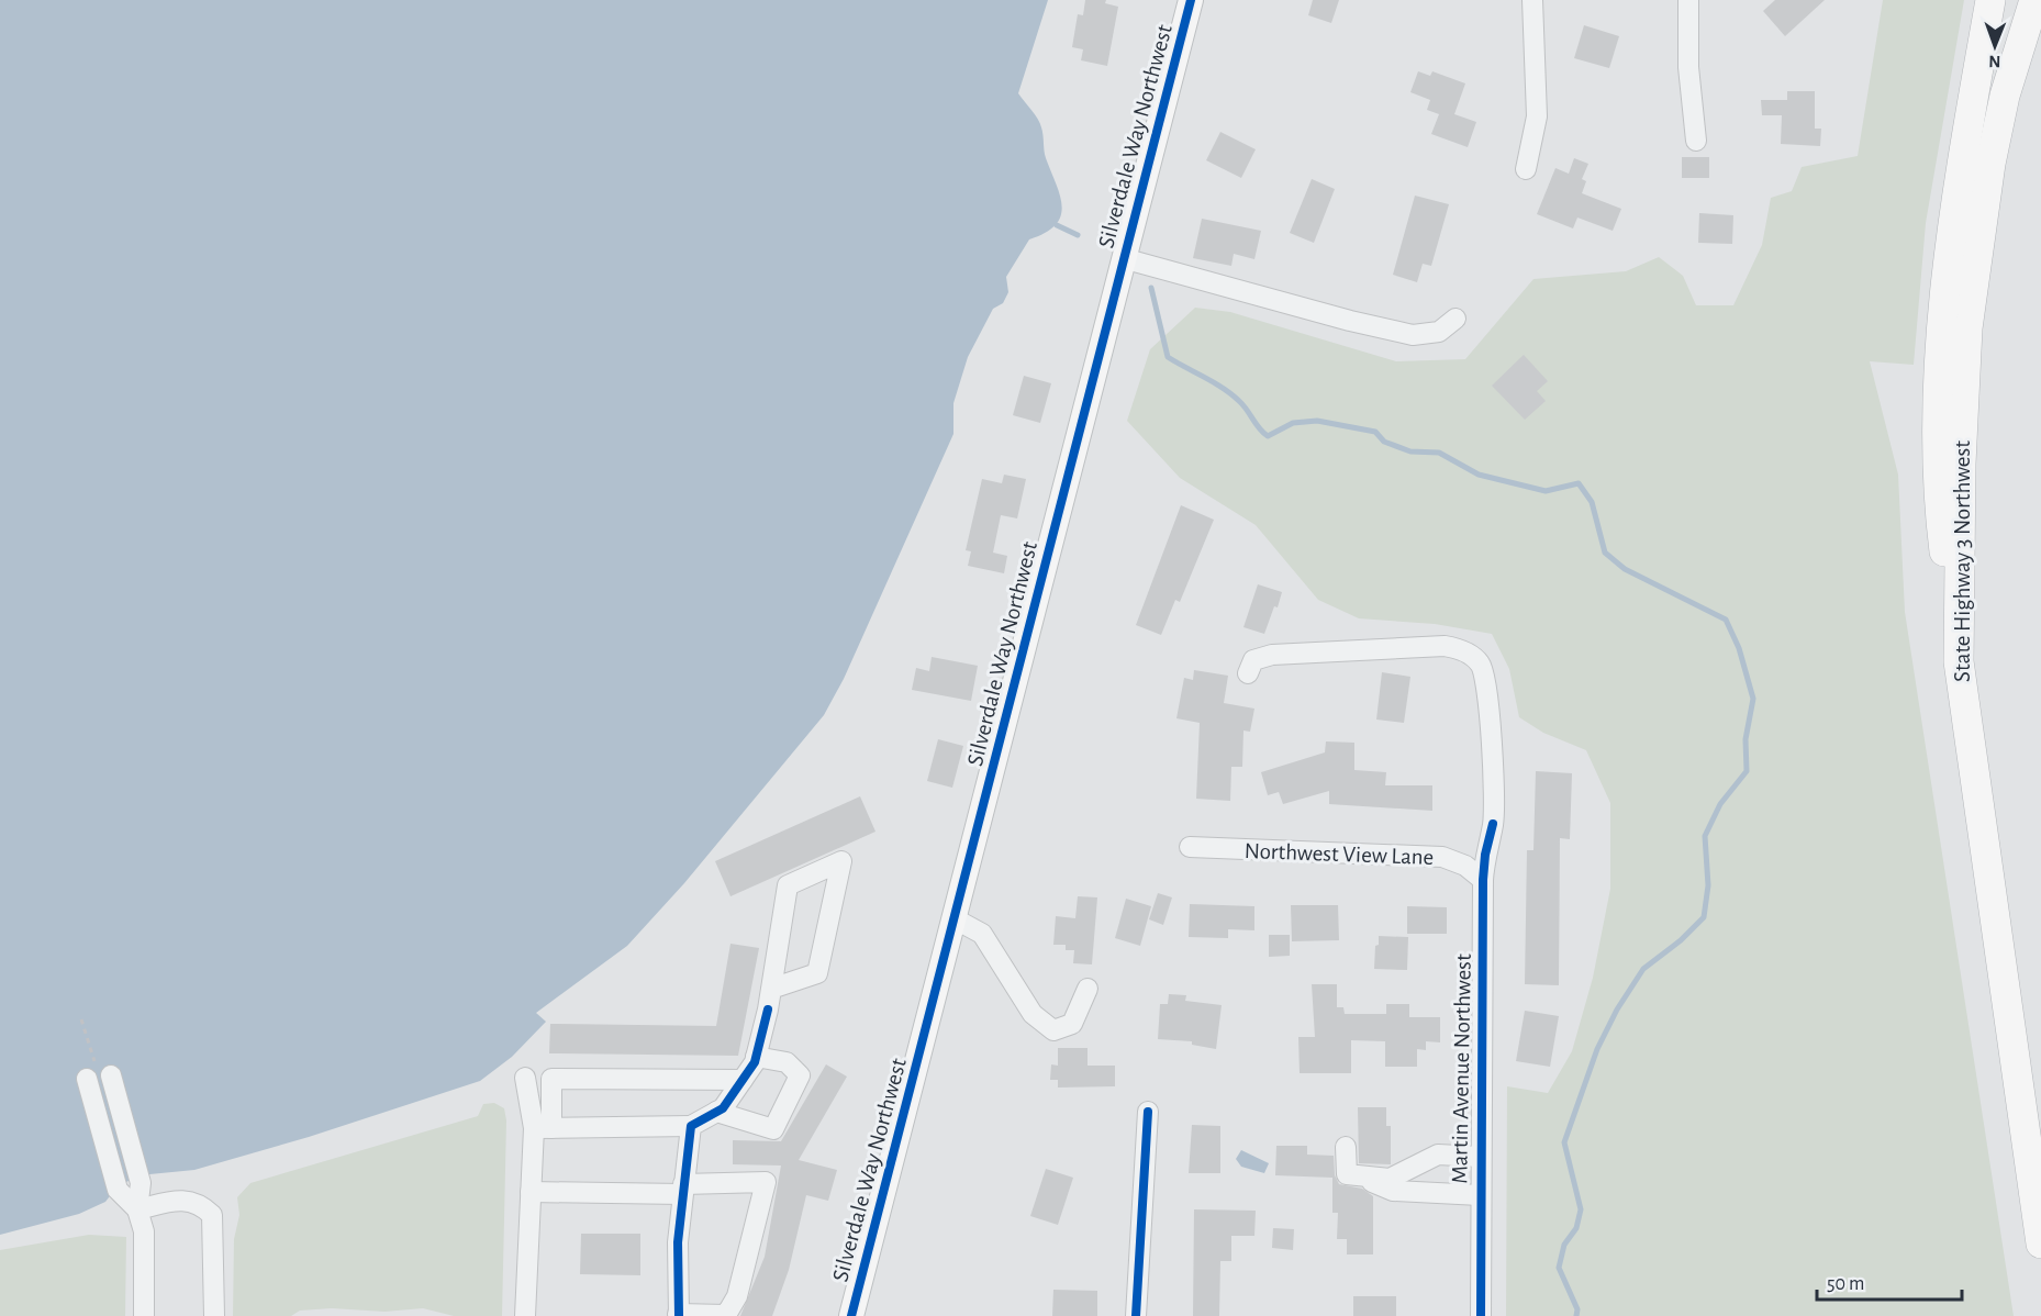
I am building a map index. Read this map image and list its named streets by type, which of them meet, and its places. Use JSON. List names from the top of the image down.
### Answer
{
  "streets": {
    "highway": ["State Highway 3 Northwest"],
    "main road": ["Silverdale Way Northwest"],
    "street": ["Northwest View Lane", "Martin Avenue Northwest"]
  },
  "crossings": [
    ["Northwest View Lane", "Martin Avenue Northwest"]
  ],
  "scale_bar": "50 m",
  "north": "bottom"
}
